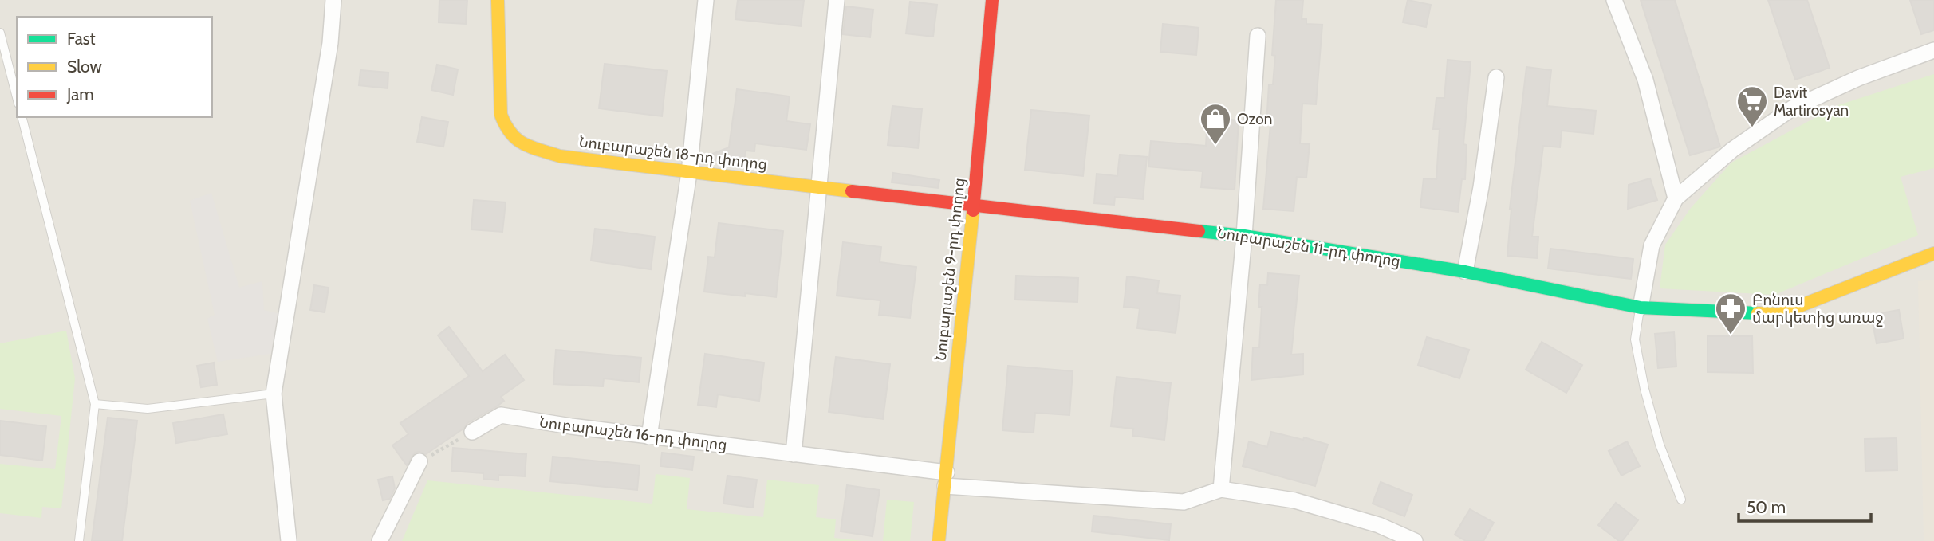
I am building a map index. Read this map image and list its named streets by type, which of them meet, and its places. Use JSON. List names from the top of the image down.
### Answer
{
  "streets": {
    "street": [
      "Նուբարաշեն 18-րդ փողոց",
      "Նուբարաշեն 11-րդ փողոց",
      "Նուբարաշեն 9-րդ փողոց",
      "Նուբարաշեն 16-րդ փողոց"
    ]
  },
  "crossings": [
    ["Նուբարաշեն 18-րդ փողոց", "Նուբարաշեն 11-րդ փողոց"],
    ["Նուբարաշեն 18-րդ փողոց", "Նուբարաշեն 9-րդ փողոց"],
    ["Նուբարաշեն 11-րդ փողոց", "Նուբարաշեն 9-րդ փողոց"],
    ["Նուբարաշեն 9-րդ փողոց", "Նուբարաշեն 16-րդ փողոց"]
  ],
  "places": {
    "supermarket": ["Davit Martirosyan"],
    "shop": ["Ozon"],
    "pharmacy": ["Բոնուս մարկետից առաջ"]
  },
  "legend": ["Fast", "Slow", "Jam"],
  "scale_bar": "50 m"
}
